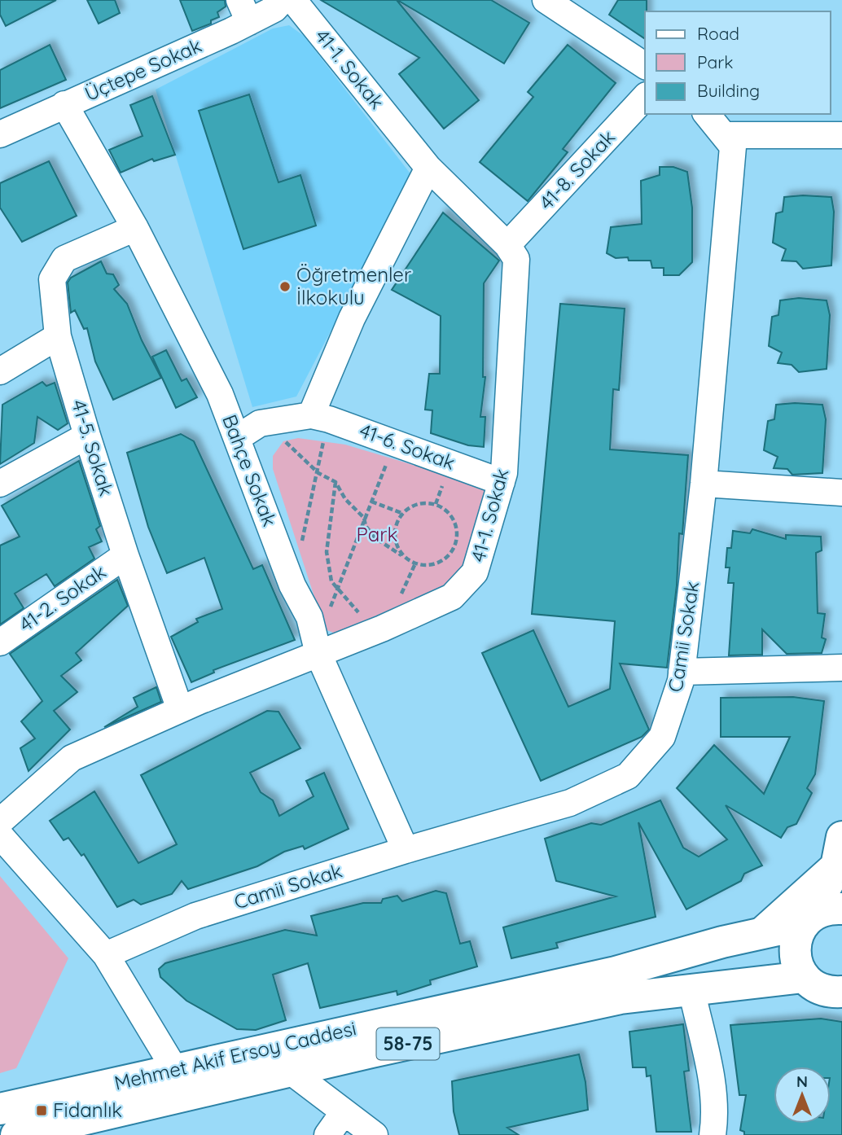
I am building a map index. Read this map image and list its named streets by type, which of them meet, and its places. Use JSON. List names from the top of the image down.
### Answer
{
  "streets": {
    "main road": ["58-75", "Mehmet Akif Ersoy Caddesi"],
    "street": [
      "41-1. Sokak",
      "Üçtepe Sokak",
      "41-8. Sokak",
      "41-6. Sokak",
      "41-5. Sokak",
      "Bahçe Sokak",
      "41-2. Sokak",
      "Camii Sokak"
    ]
  },
  "crossings": [
    ["41-1. Sokak", "41-8. Sokak"],
    ["41-1. Sokak", "41-6. Sokak"],
    ["41-1. Sokak", "41-5. Sokak"],
    ["41-1. Sokak", "Bahçe Sokak"],
    ["Üçtepe Sokak", "Bahçe Sokak"],
    ["41-5. Sokak", "Bahçe Sokak"],
    ["41-5. Sokak", "41-2. Sokak"],
    ["Bahçe Sokak", "Camii Sokak"]
  ],
  "parks": ["Park"],
  "places": {
    "other": ["Öğretmenler İlkokulu"],
    "transit": ["Fidanlık"]
  },
  "legend": ["Road", "Park", "Building"],
  "north": "top"
}
